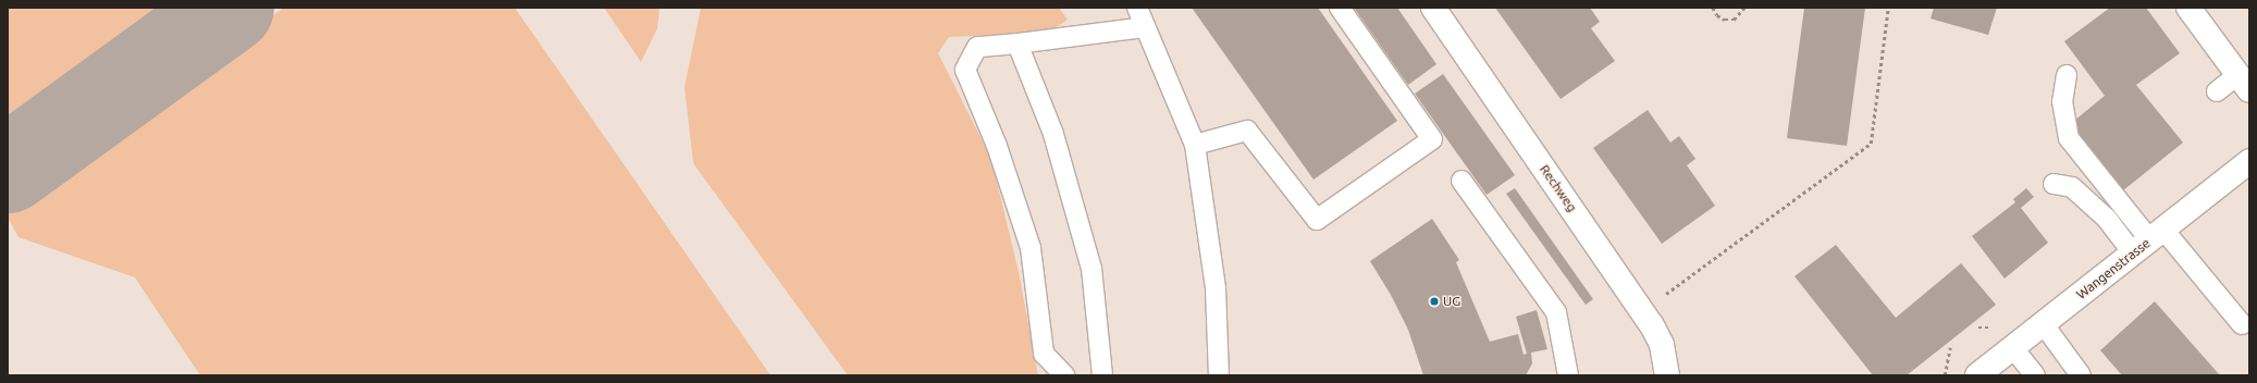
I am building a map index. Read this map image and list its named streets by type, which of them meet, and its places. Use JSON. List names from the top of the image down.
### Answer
{
  "streets": {
    "street": ["Rechweg", "Wangenstrasse"]
  },
  "places": ["UG"]
}
